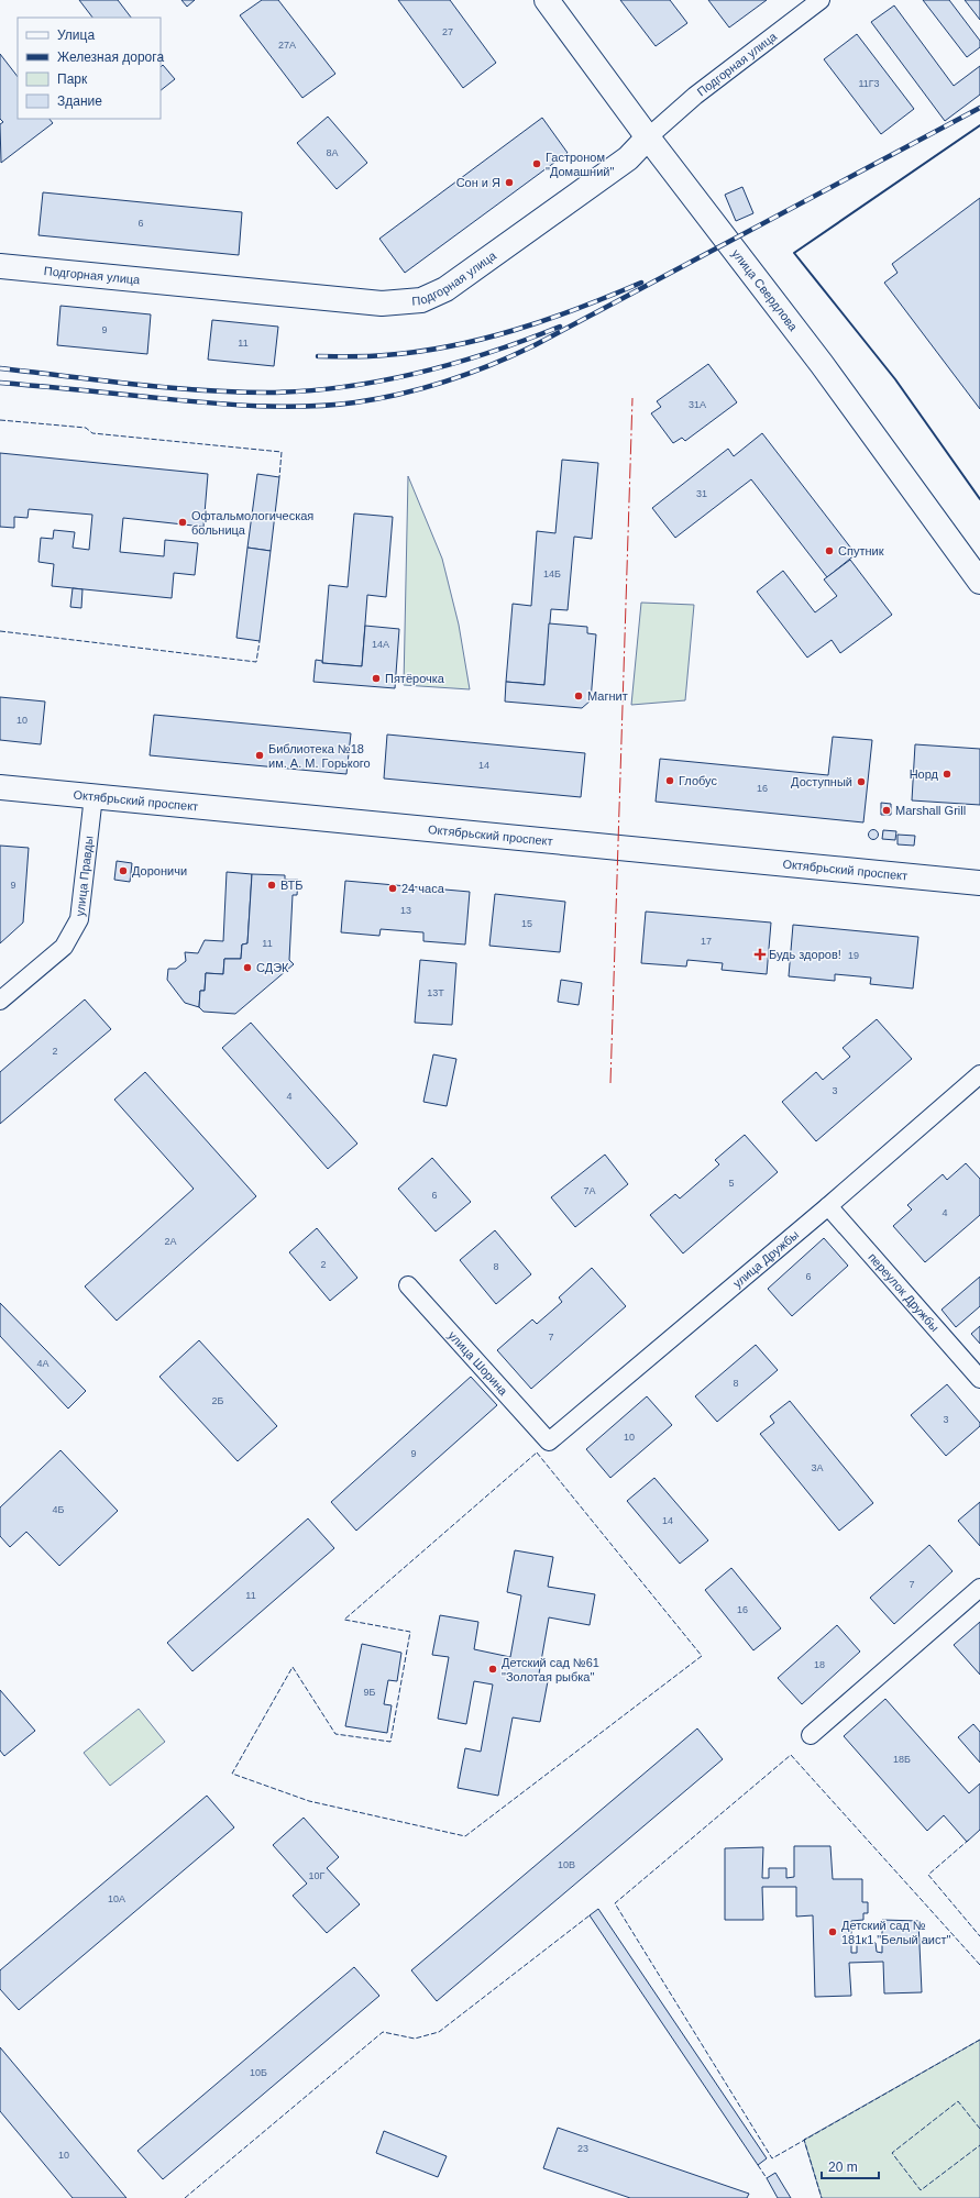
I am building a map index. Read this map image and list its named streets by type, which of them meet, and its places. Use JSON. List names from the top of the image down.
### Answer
{
  "streets": {
    "street": [
      "Подгорная улица",
      "улица Свердлова",
      "Октябрьский проспект",
      "улица Правды",
      "улица Дружбы",
      "переулок Дружбы",
      "улица Шорина"
    ]
  },
  "crossings": [
    ["Подгорная улица", "улица Свердлова"],
    ["Октябрьский проспект", "улица Правды"],
    ["улица Дружбы", "переулок Дружбы"],
    ["улица Дружбы", "улица Шорина"]
  ],
  "places": {
    "other": [
      "Гастроном \"Домашний\"",
      "Сон и Я",
      "Офтальмологическая больница",
      "Спутник",
      "Пятёрочка",
      "Магнит",
      "Библиотека №18 им. А. М. Горького",
      "Норд",
      "Глобус",
      "Доступный",
      "Marshall Grill",
      "Дороничи",
      "ВТБ",
      "24 часа",
      "СДЭК",
      "Детский сад №61 \"Золотая рыбка\"",
      "Детский сад № 181к1 \"Белый аист\""
    ],
    "health": ["Будь здоров!"]
  },
  "house_numbers": [
    "27",
    "27А",
    "11Г3",
    "8А",
    "6",
    "9",
    "11",
    "31А",
    "31",
    "14Б",
    "14А",
    "10",
    "14",
    "16",
    "9",
    "13",
    "15",
    "17",
    "11",
    "19",
    "13Т",
    "2",
    "3",
    "4",
    "5",
    "7А",
    "6",
    "4",
    "2А",
    "2",
    "8",
    "6",
    "7",
    "4А",
    "8",
    "2Б",
    "3",
    "10",
    "9",
    "3А",
    "4Б",
    "14",
    "7",
    "11",
    "16",
    "18",
    "9Б",
    "18Б",
    "10В",
    "10Г",
    "10А",
    "10Б",
    "23",
    "10"
  ],
  "legend": [
    "Улица",
    "Железная дорога",
    "Парк",
    "Здание"
  ],
  "scale_bar": "20 m"
}
